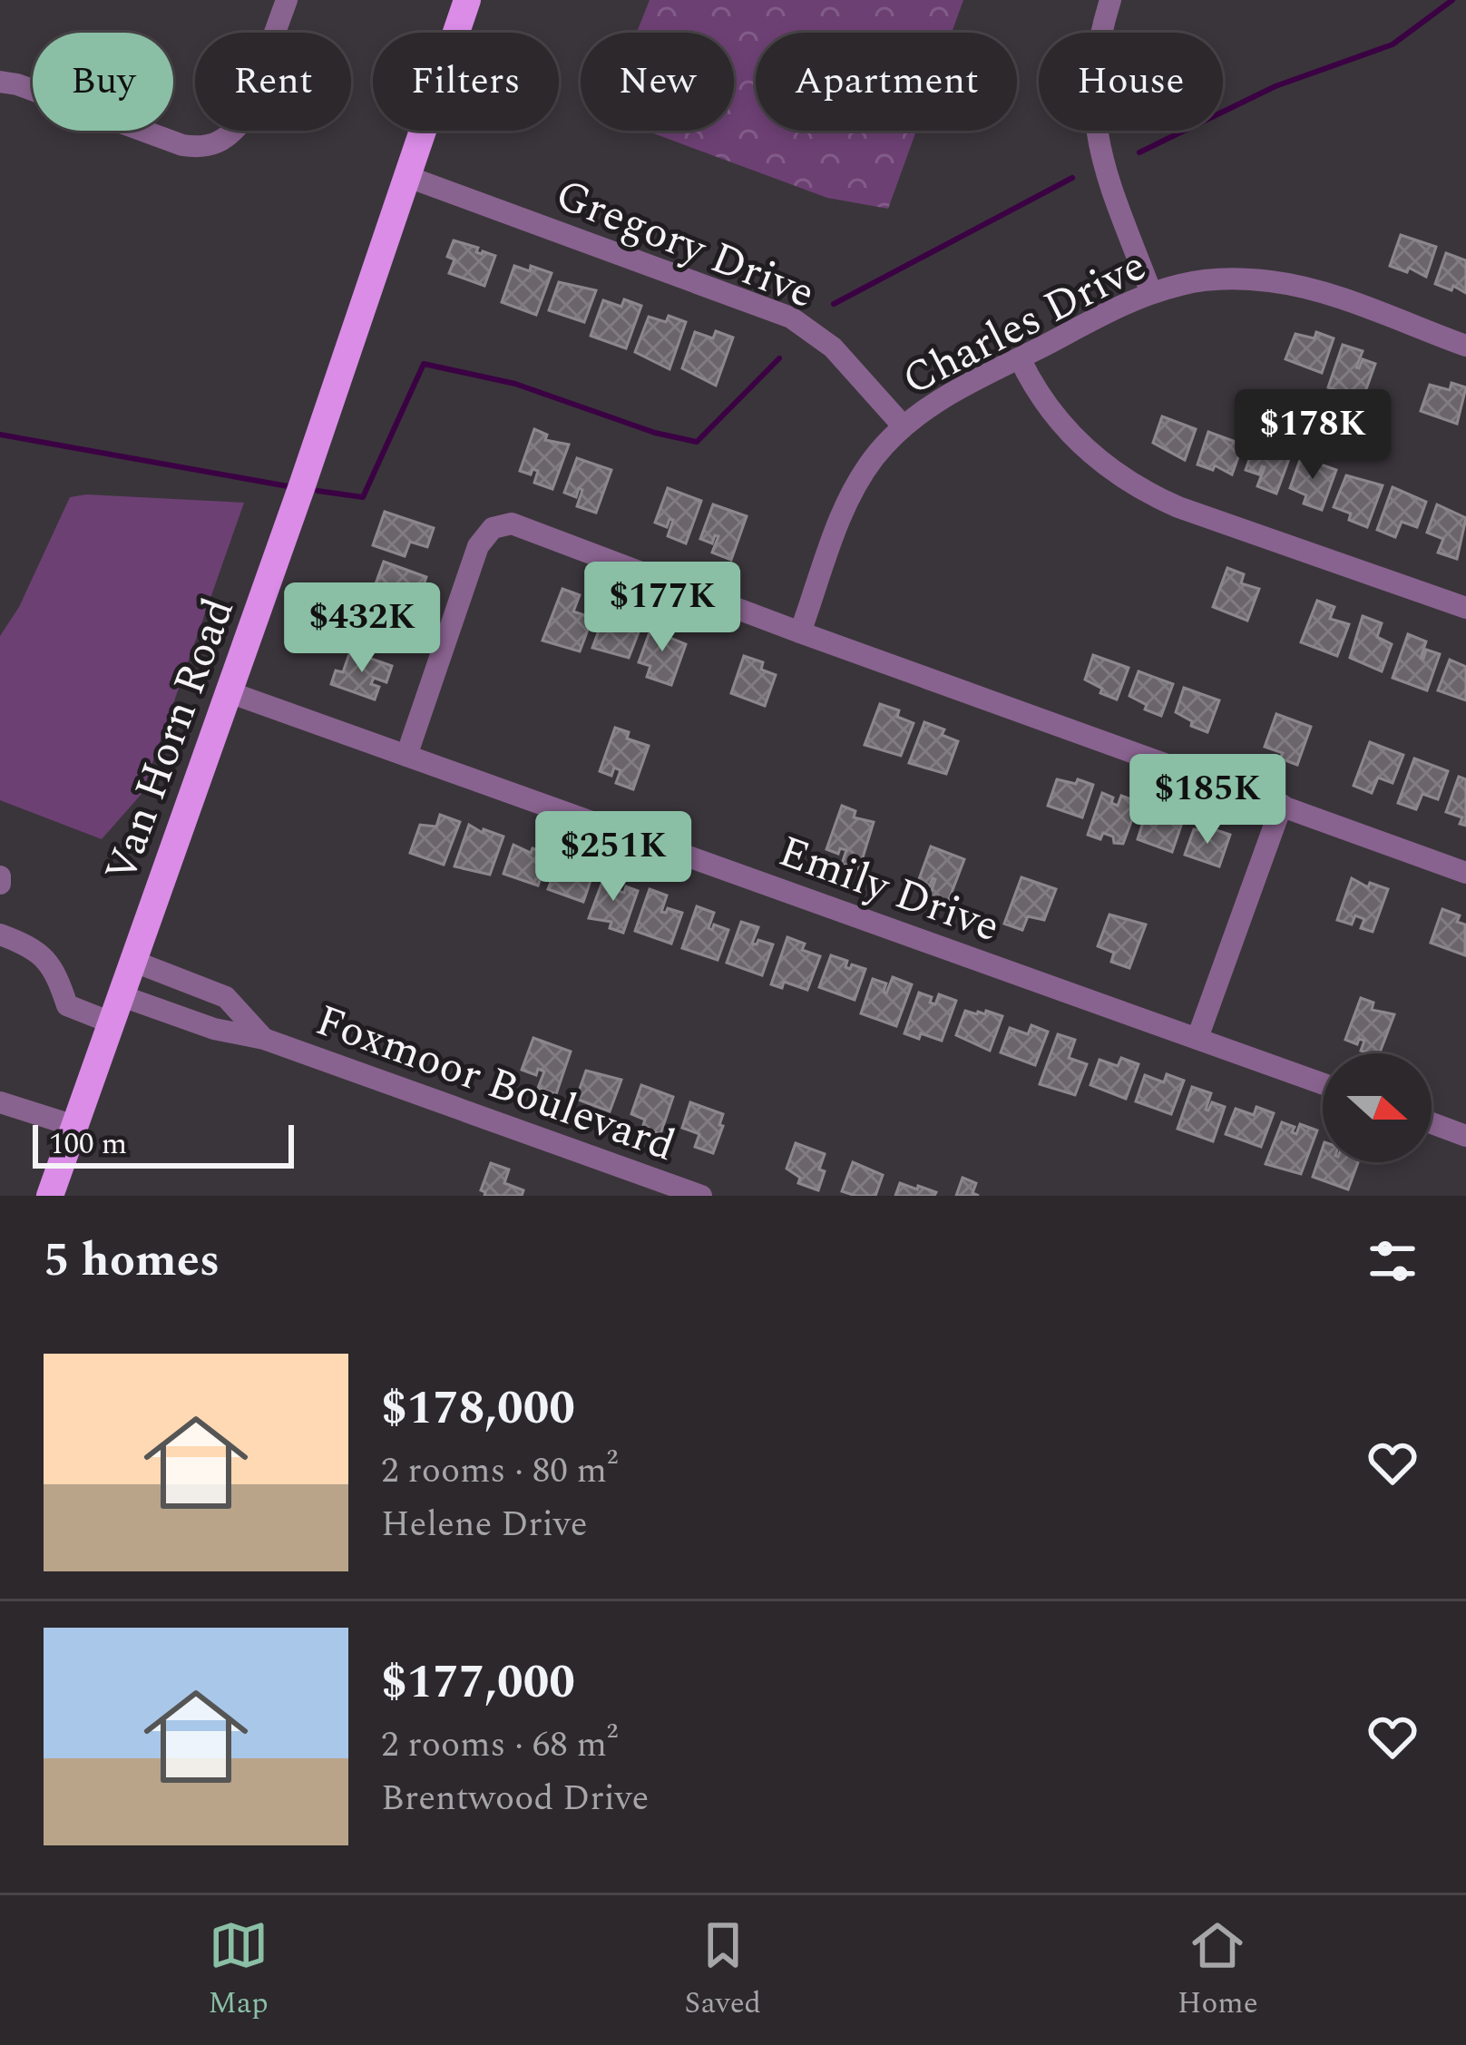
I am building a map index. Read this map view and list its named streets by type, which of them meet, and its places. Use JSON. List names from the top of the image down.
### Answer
{
  "streets": {
    "main road": ["Van Horn Road"],
    "street": [
      "Gregory Drive",
      "Charles Drive",
      "Emily Drive",
      "Foxmoor Boulevard"
    ]
  },
  "crossings": [
    ["Gregory Drive", "Charles Drive"],
    ["Gregory Drive", "Van Horn Road"],
    ["Van Horn Road", "Emily Drive"],
    ["Van Horn Road", "Foxmoor Boulevard"]
  ],
  "scale_bar": "100 m",
  "north": "right",
  "page": {
    "chip": [
      "Buy",
      "Rent",
      "Filters",
      "New",
      "Apartment",
      "House"
    ],
    "price": [
      "$178K",
      "$177K",
      "$432K",
      "$185K",
      "$251K"
    ],
    "scale": "100 m",
    "heading": "5 homes",
    "list": [
      {
        "name": "$178,000",
        "note": "2 rooms · 80 m² · Helene Drive"
      },
      {
        "name": "$177,000",
        "note": "2 rooms · 68 m² · Brentwood Drive"
      }
    ],
    "tabs": ["Map", "Saved", "Home"]
  }
}
